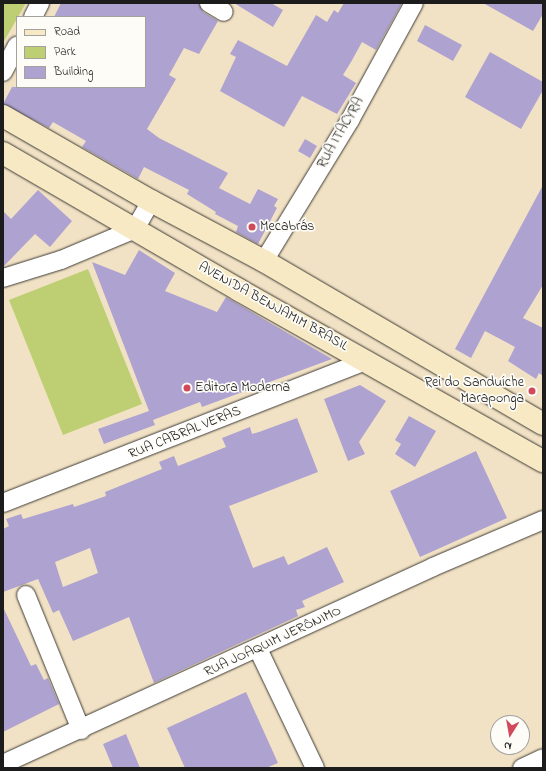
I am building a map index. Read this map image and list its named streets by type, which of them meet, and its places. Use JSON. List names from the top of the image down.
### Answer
{
  "streets": {
    "main road": ["AVENIDA BENJAMIM BRASIL"],
    "street": ["RUA ITACYRA", "RUA CABRAL VERAS", "RUA JOAQUIM JERÔNIMO"]
  },
  "crossings": [
    ["AVENIDA BENJAMIM BRASIL", "RUA CABRAL VERAS"]
  ],
  "places": ["Mecabrás", "Editora Moderna", "Rei do Sanduíche Maraponga"],
  "legend": ["Road", "Park", "Building"],
  "north": "bottom"
}
